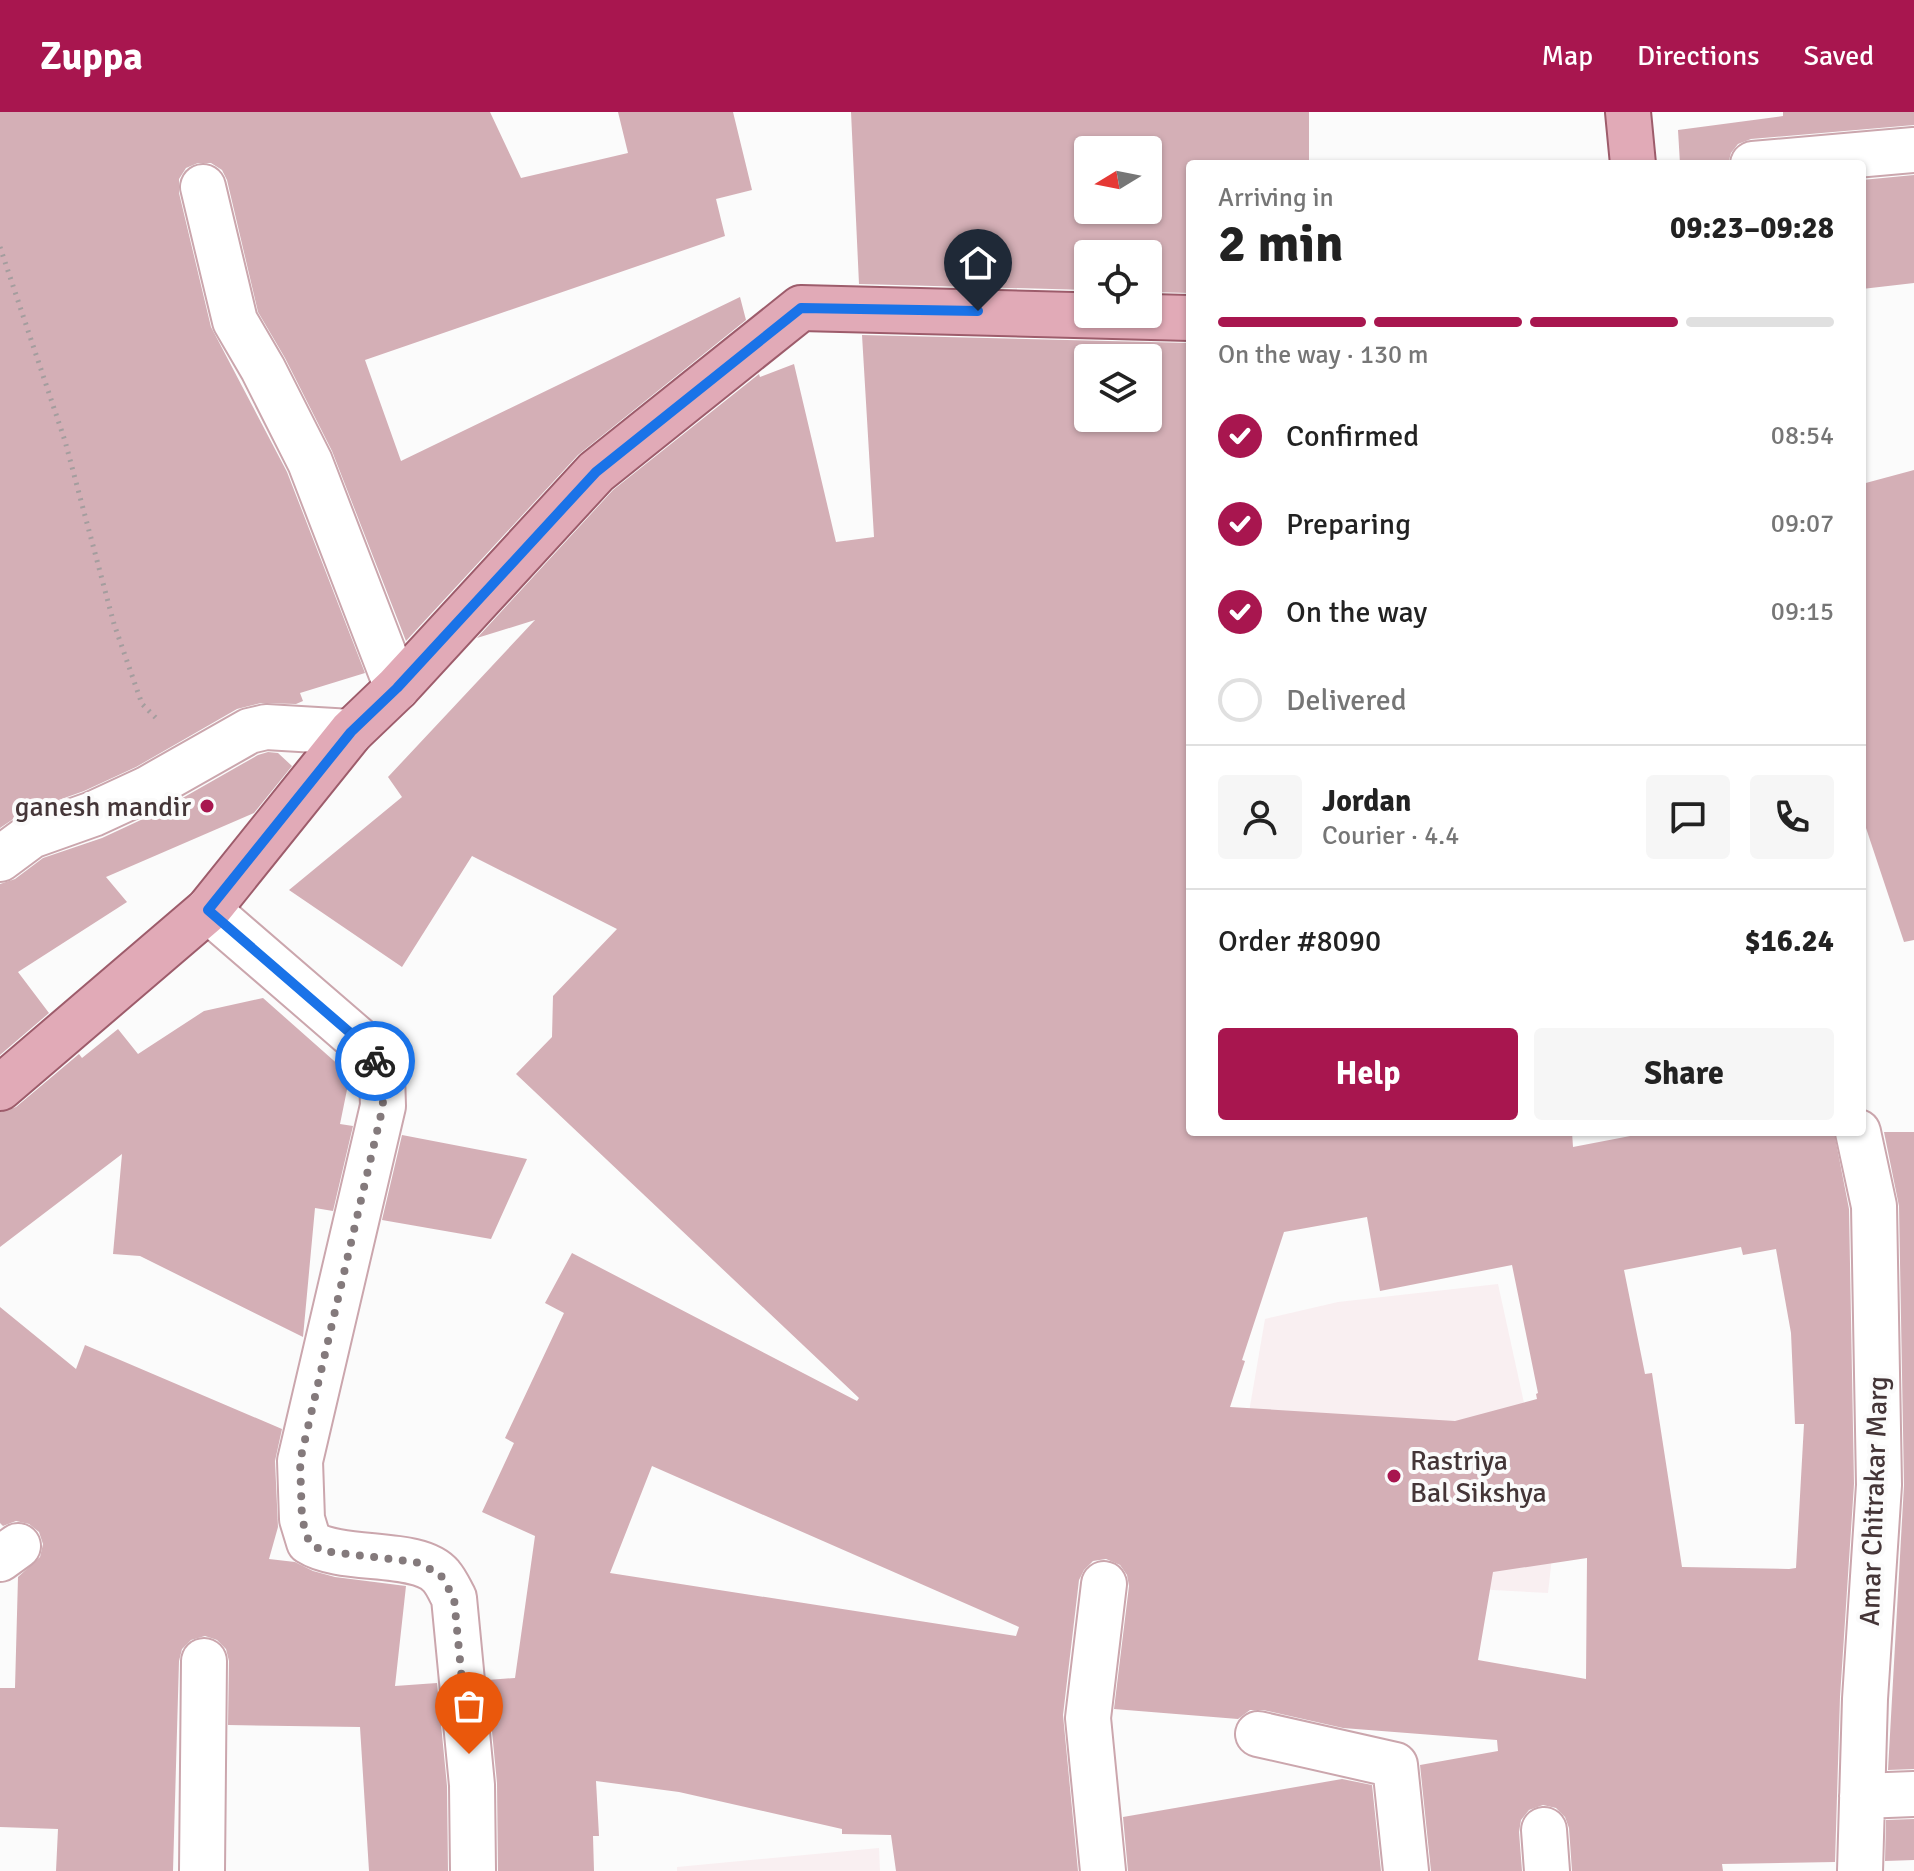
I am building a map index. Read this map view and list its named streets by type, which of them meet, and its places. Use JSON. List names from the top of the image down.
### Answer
{
  "streets": {
    "street": ["Amar Chitrakar Marg"]
  },
  "places": ["ganesh mandir", "Rastriya Bal Sikshya"],
  "north": "left",
  "page": {
    "header": "Zuppa",
    "nav": ["Map", "Directions", "Saved"],
    "heading": ["2 min", "Arriving in", "09:23–09:28"],
    "panel": [
      "Jordan",
      "Courier · 4.4",
      "Order #8090",
      "$16.24"
    ],
    "bar": "On the way · 130 m",
    "list": [
      ["Confirmed", "08:54"],
      ["Preparing", "09:07"],
      ["On the way", "09:15"],
      "Delivered"
    ],
    "buttons": ["Help", "Share"]
  }
}
